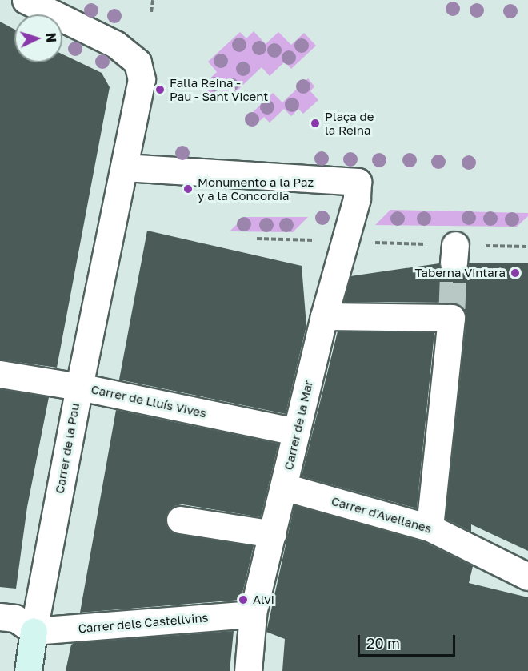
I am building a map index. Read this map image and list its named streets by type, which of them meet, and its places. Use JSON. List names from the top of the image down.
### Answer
{
  "streets": {
    "street": [
      "Carrer de Lluís Vives",
      "Carrer de la Mar",
      "Carrer de la Pau",
      "Carrer d'Avellanes",
      "Carrer dels Castellvins"
    ]
  },
  "crossings": [
    ["Carrer de Lluís Vives", "Carrer de la Mar"],
    ["Carrer de Lluís Vives", "Carrer de la Pau"],
    ["Carrer de la Mar", "Carrer de la Pau"],
    ["Carrer de la Mar", "Carrer d'Avellanes"],
    ["Carrer de la Mar", "Carrer dels Castellvins"],
    ["Carrer de la Pau", "Carrer dels Castellvins"]
  ],
  "places": [
    "Falla Reina - Pau - Sant Vicent",
    "Plaça de la Reina",
    "Monumento a la Paz y a la Concordia",
    "Taberna Vintara",
    "Alvi"
  ],
  "scale_bar": "20 m",
  "north": "right"
}
